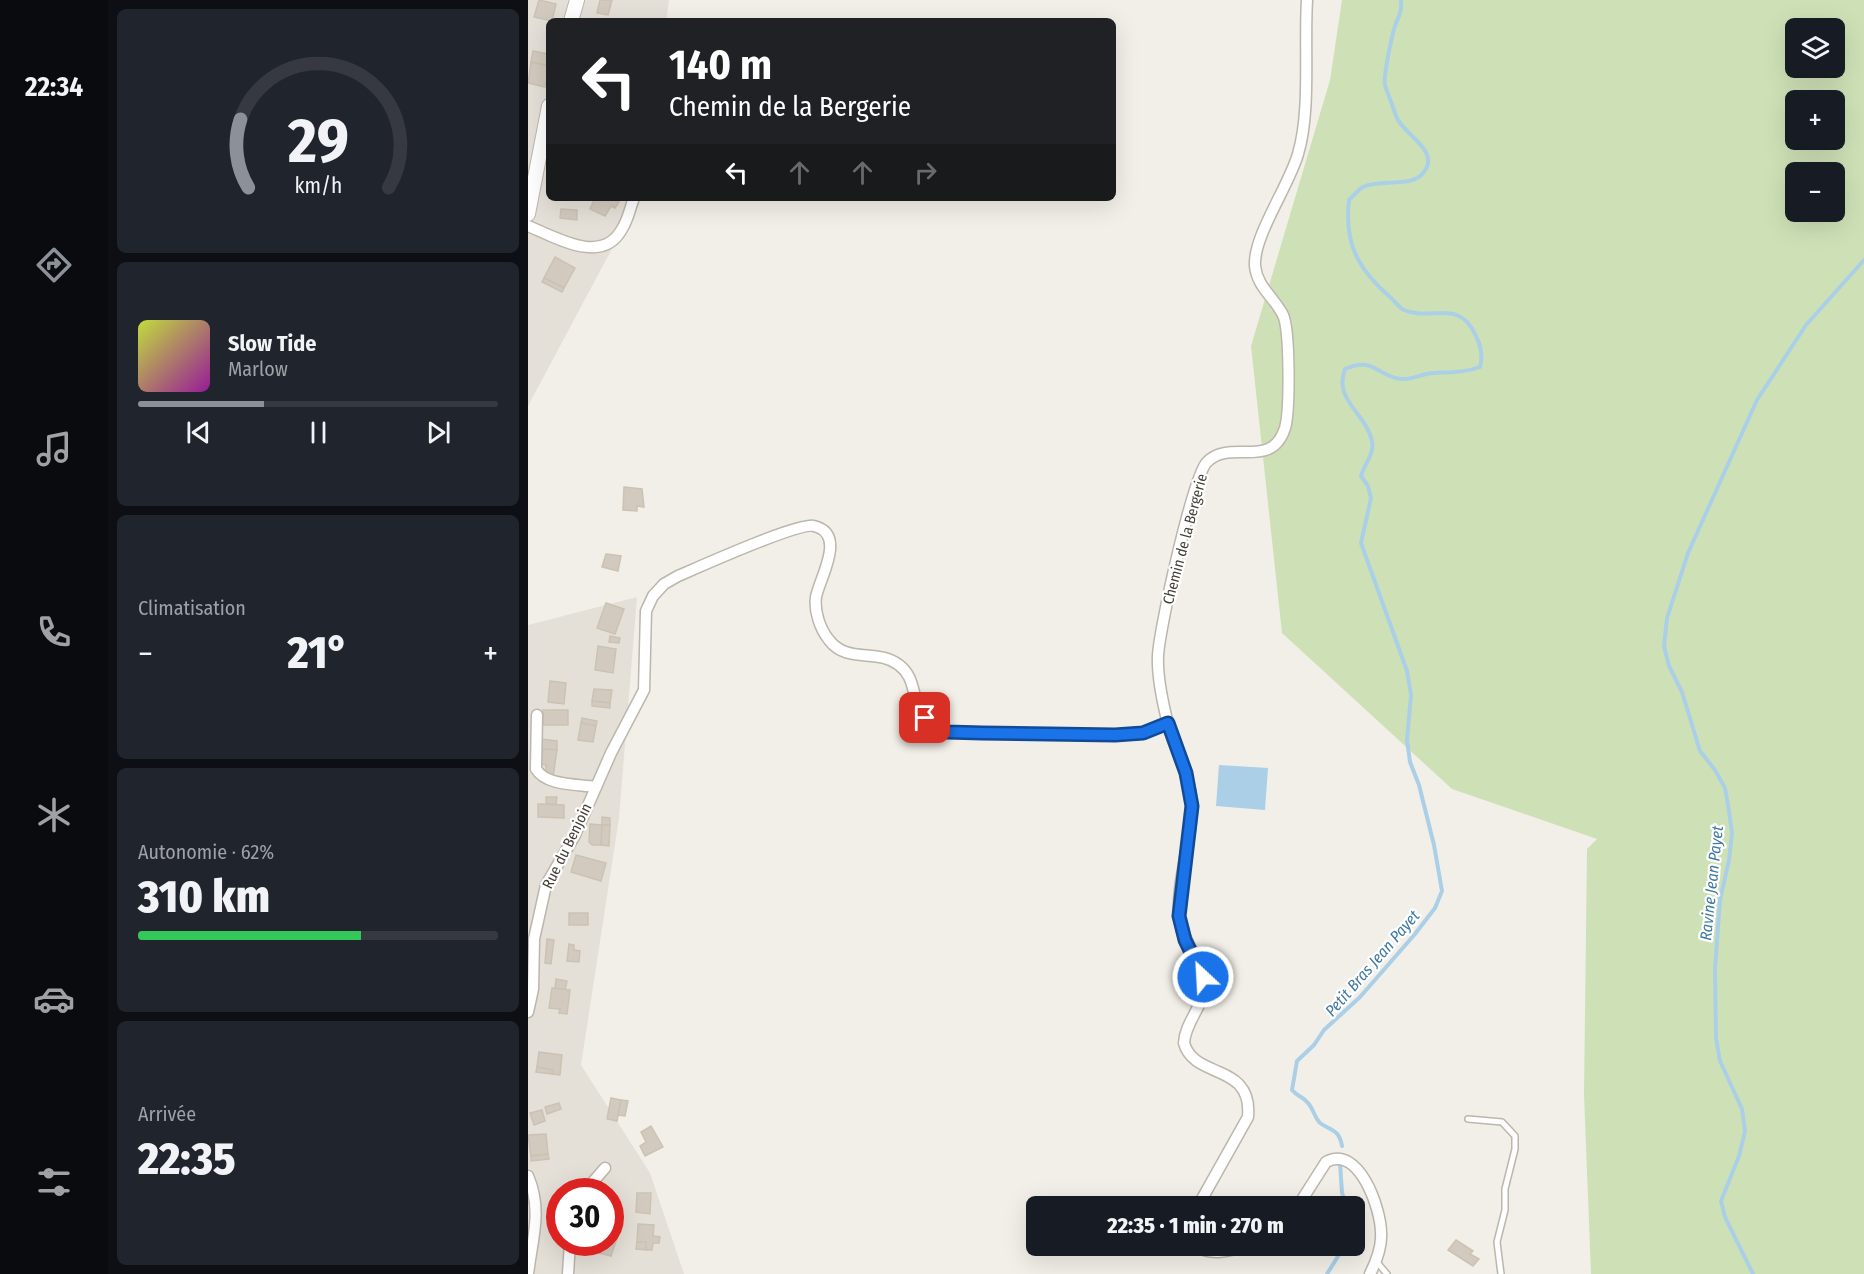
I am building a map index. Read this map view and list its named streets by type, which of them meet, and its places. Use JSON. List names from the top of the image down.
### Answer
{
  "streets": {
    "street": ["Chemin de la Bergerie", "Rue du Benjoin"]
  },
  "crossings": [
    ["Chemin de la Bergerie", "Rue du Benjoin"]
  ],
  "water": ["Ravine Jean Payet", "Petit Bras Jean Payet"],
  "page": {
    "tabs": "22:34",
    "map_buttons": ["+", "−"],
    "turn": ["140 m", "Chemin de la Bergerie"],
    "song": ["Slow Tide", "Marlow"],
    "tile": [
      "Climatisation",
      ["Autonomie · 62%", "310 km"],
      ["Arrivée", "22:35"]
    ],
    "heat": ["−", "21°", "+"],
    "limit": "30",
    "trip": "22:35 · 1 min · 270 m",
    "gauge": ["29", "km/h"]
  }
}
